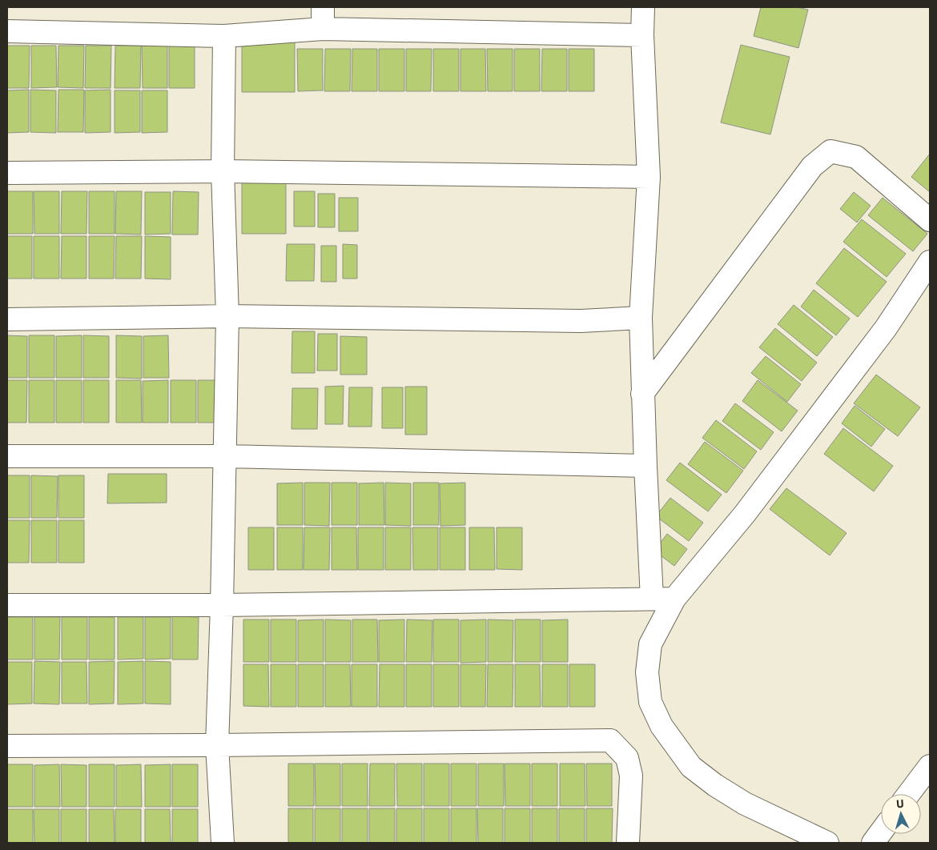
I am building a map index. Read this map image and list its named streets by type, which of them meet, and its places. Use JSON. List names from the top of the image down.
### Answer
{
  "north": "top"
}
